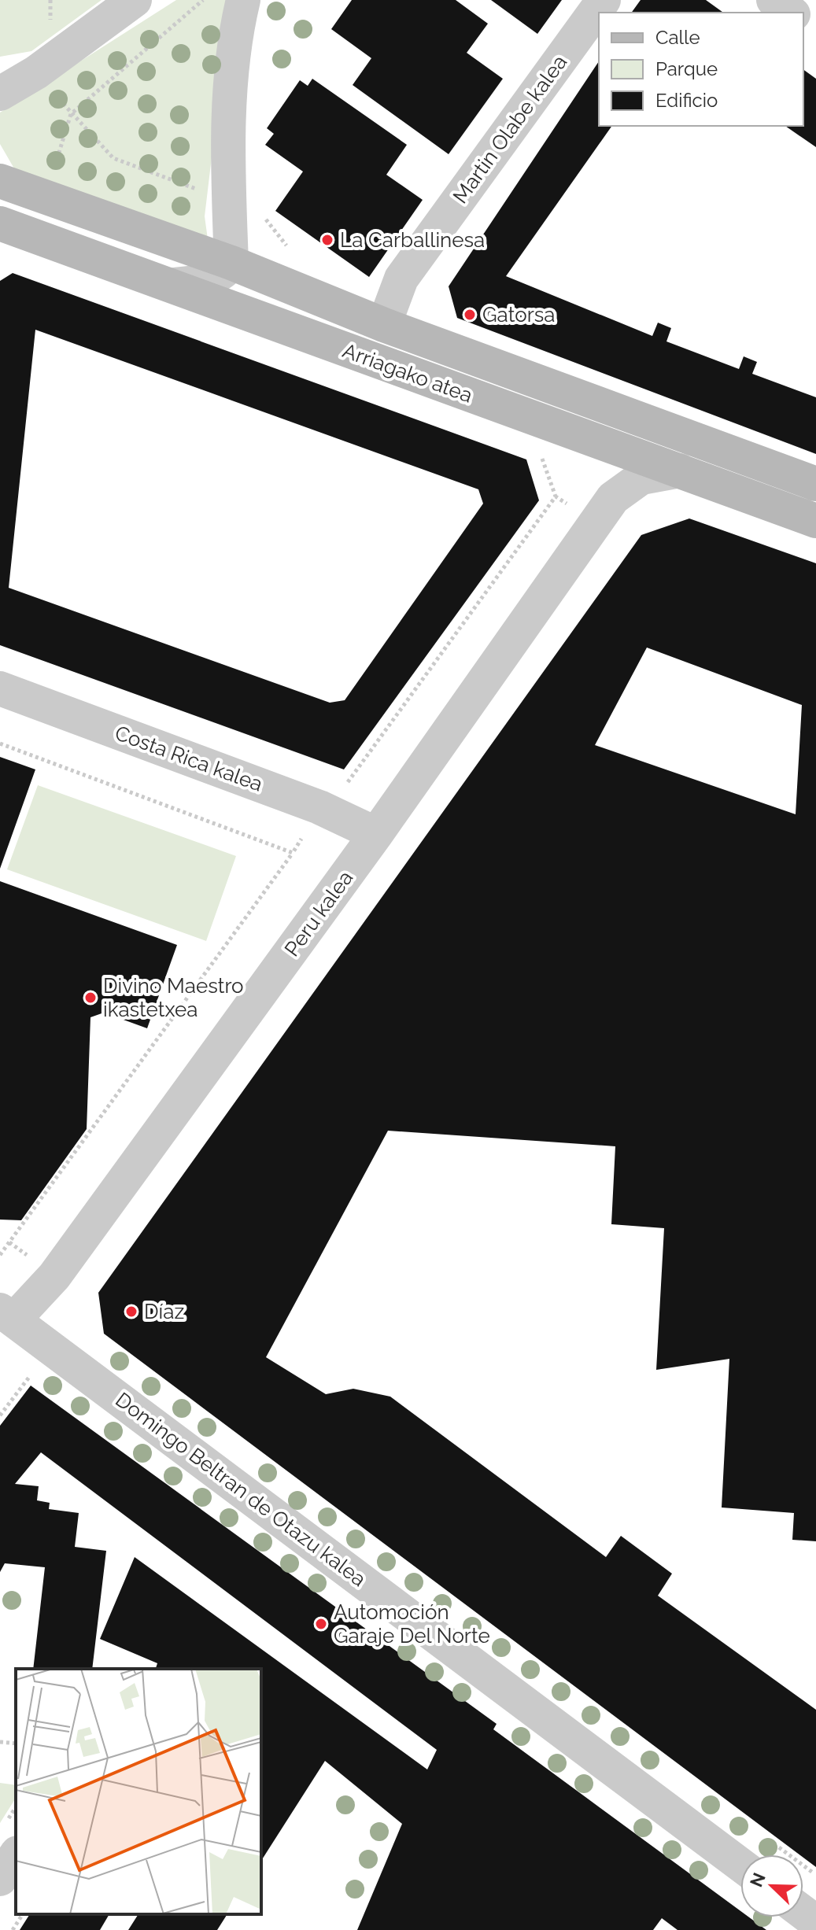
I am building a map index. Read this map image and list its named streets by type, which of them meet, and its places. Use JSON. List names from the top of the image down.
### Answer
{
  "streets": {
    "main road": ["Arriagako atea"],
    "street": [
      "Martin Olabe kalea",
      "Costa Rica kalea",
      "Peru kalea",
      "Domingo Beltran de Otazu kalea"
    ]
  },
  "crossings": [
    ["Martin Olabe kalea", "Arriagako atea"],
    ["Arriagako atea", "Peru kalea"],
    ["Costa Rica kalea", "Peru kalea"],
    ["Peru kalea", "Domingo Beltran de Otazu kalea"]
  ],
  "places": [
    "La Carballinesa",
    "Gatorsa",
    "Divino Maestro ikastetxea",
    "Díaz",
    "Automoción Garaje Del Norte"
  ],
  "legend": ["Calle", "Parque", "Edificio"],
  "north": "top left"
}
